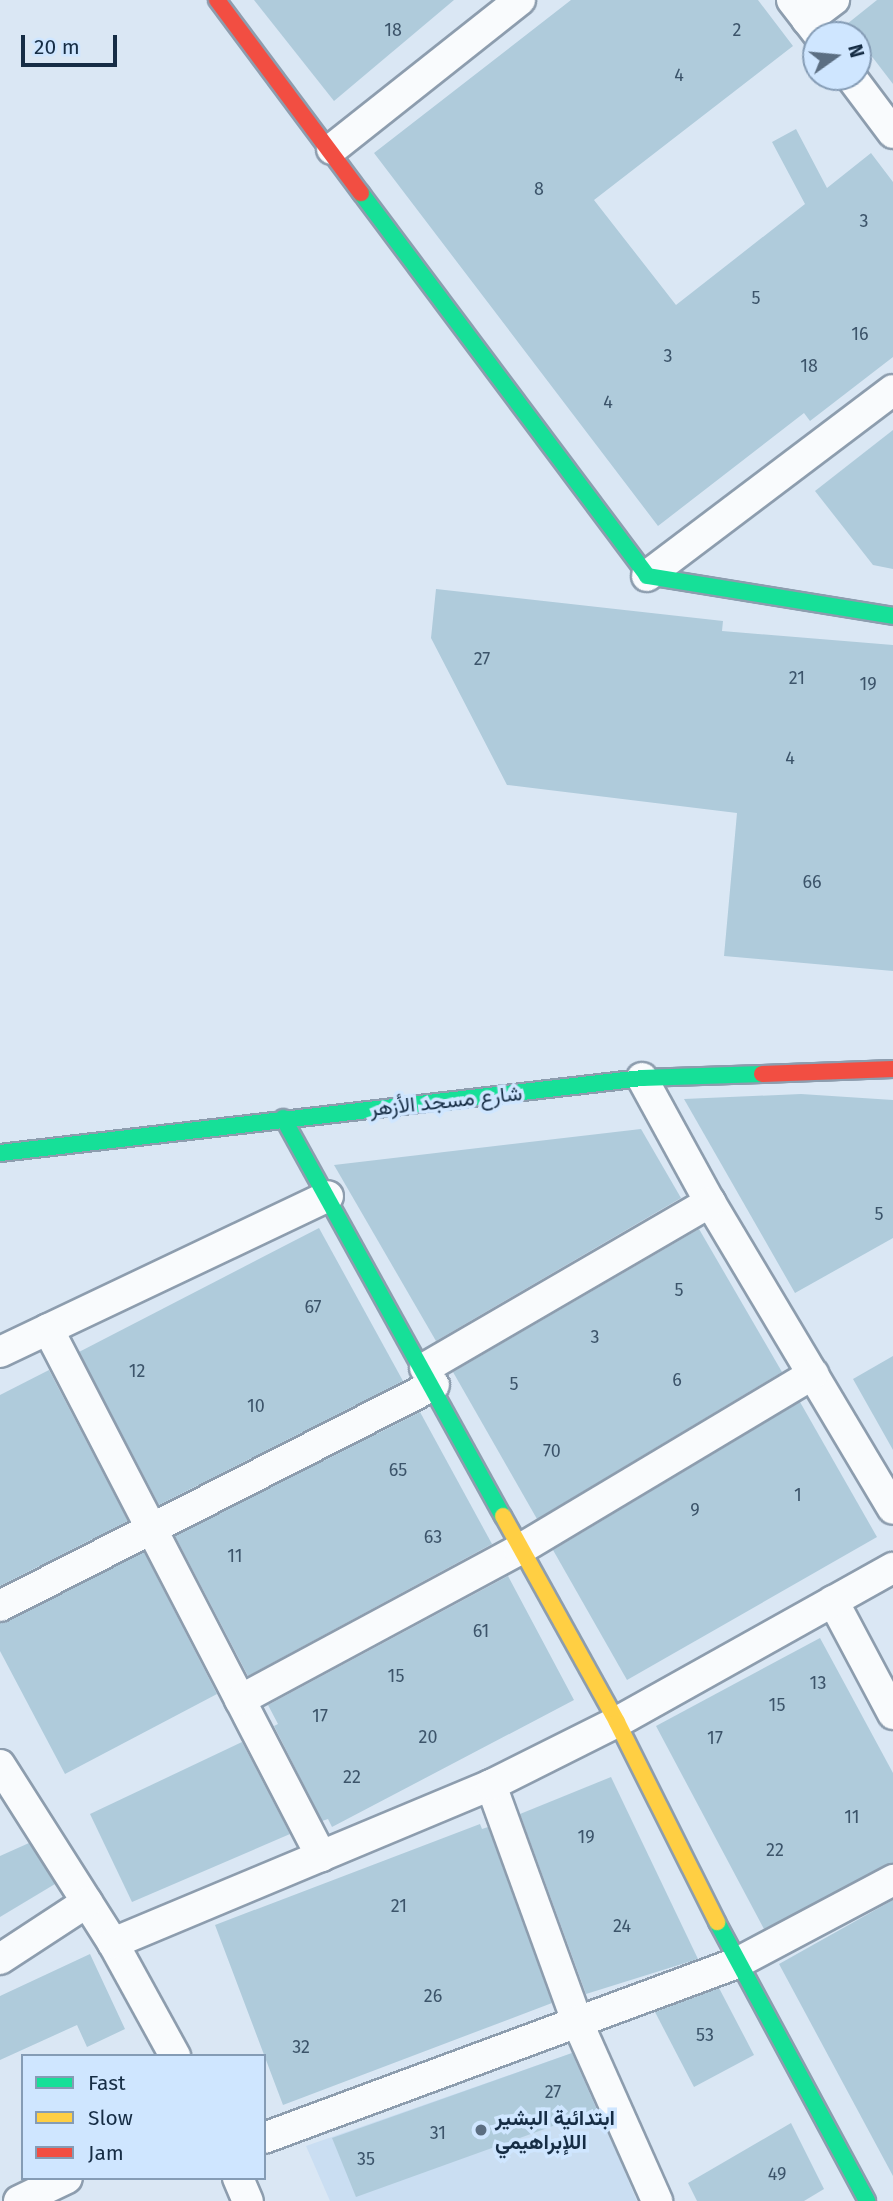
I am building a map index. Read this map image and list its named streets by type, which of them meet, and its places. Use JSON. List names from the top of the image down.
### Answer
{
  "streets": {
    "street": ["شارع مسجد الأزهر"]
  },
  "places": ["ابتدائية البشير اللإبراهيمي"],
  "house_numbers": [
    "18",
    "2",
    "4",
    "8",
    "3",
    "5",
    "16",
    "3",
    "18",
    "4",
    "27",
    "21",
    "19",
    "4",
    "66",
    "5",
    "5",
    "67",
    "3",
    "12",
    "6",
    "5",
    "10",
    "70",
    "65",
    "1",
    "9",
    "63",
    "11",
    "61",
    "15",
    "13",
    "15",
    "17",
    "20",
    "17",
    "22",
    "11",
    "19",
    "22",
    "21",
    "24",
    "26",
    "53",
    "32",
    "27",
    "31",
    "35",
    "49"
  ],
  "legend": ["Fast", "Slow", "Jam"],
  "scale_bar": "20 m",
  "north": "right"
}
